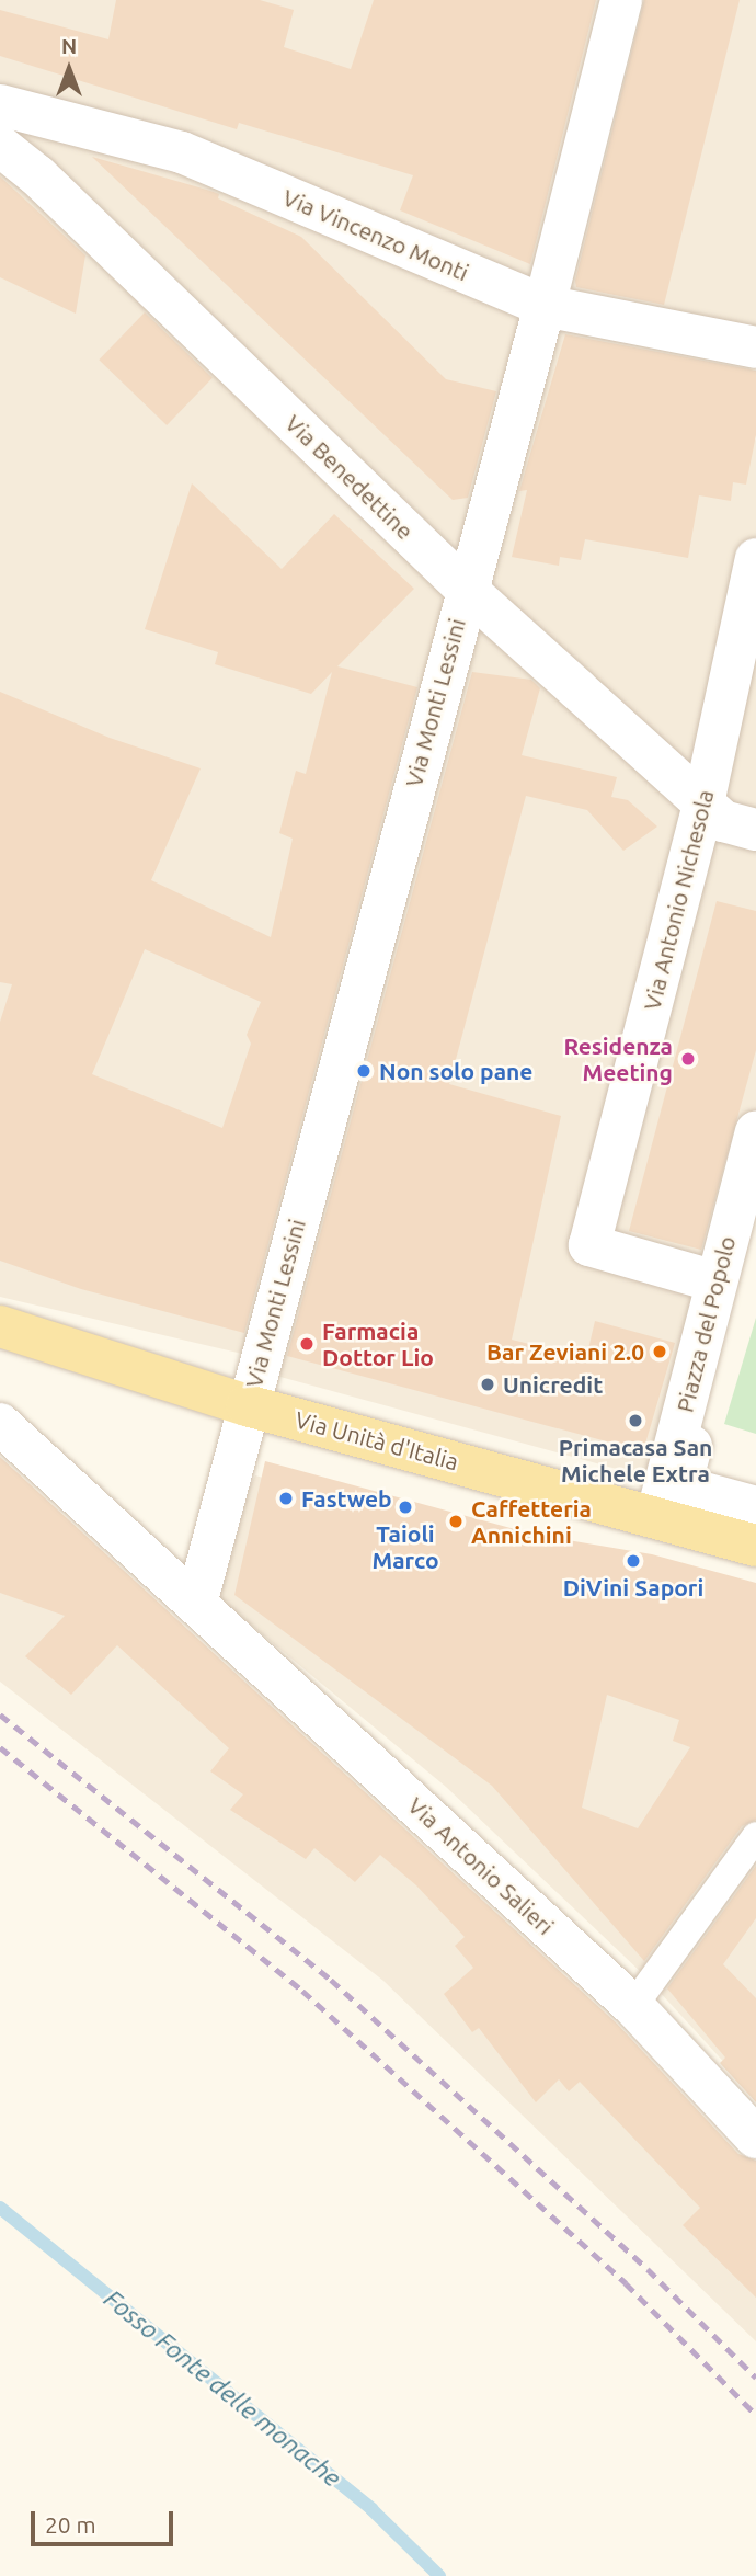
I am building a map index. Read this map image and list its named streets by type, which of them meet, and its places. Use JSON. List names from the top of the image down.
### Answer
{
  "streets": {
    "main road": ["Via Unità d'Italia"],
    "street": [
      "Via Vincenzo Monti",
      "Via Benedettine",
      "Via Monti Lessini",
      "Via Antonio Nichesola",
      "Piazza del Popolo",
      "Via Antonio Salieri"
    ]
  },
  "crossings": [
    ["Via Vincenzo Monti", "Via Monti Lessini"],
    ["Via Benedettine", "Via Monti Lessini"],
    ["Via Benedettine", "Via Antonio Nichesola"],
    ["Via Monti Lessini", "Via Unità d'Italia"],
    ["Via Monti Lessini", "Via Antonio Salieri"],
    ["Via Antonio Nichesola", "Piazza del Popolo"],
    ["Piazza del Popolo", "Via Unità d'Italia"]
  ],
  "water": ["Fosso Fonte delle monache"],
  "places": [
    "Residenza Meeting",
    "Non solo pane",
    "Farmacia Dottor Lio",
    "Bar Zeviani 2.0",
    "Unicredit",
    "Primacasa San Michele Extra",
    "Fastweb",
    "Taioli Marco",
    "Caffetteria Annichini",
    "DiVini Sapori"
  ],
  "scale_bar": "20 m",
  "north": "top"
}
